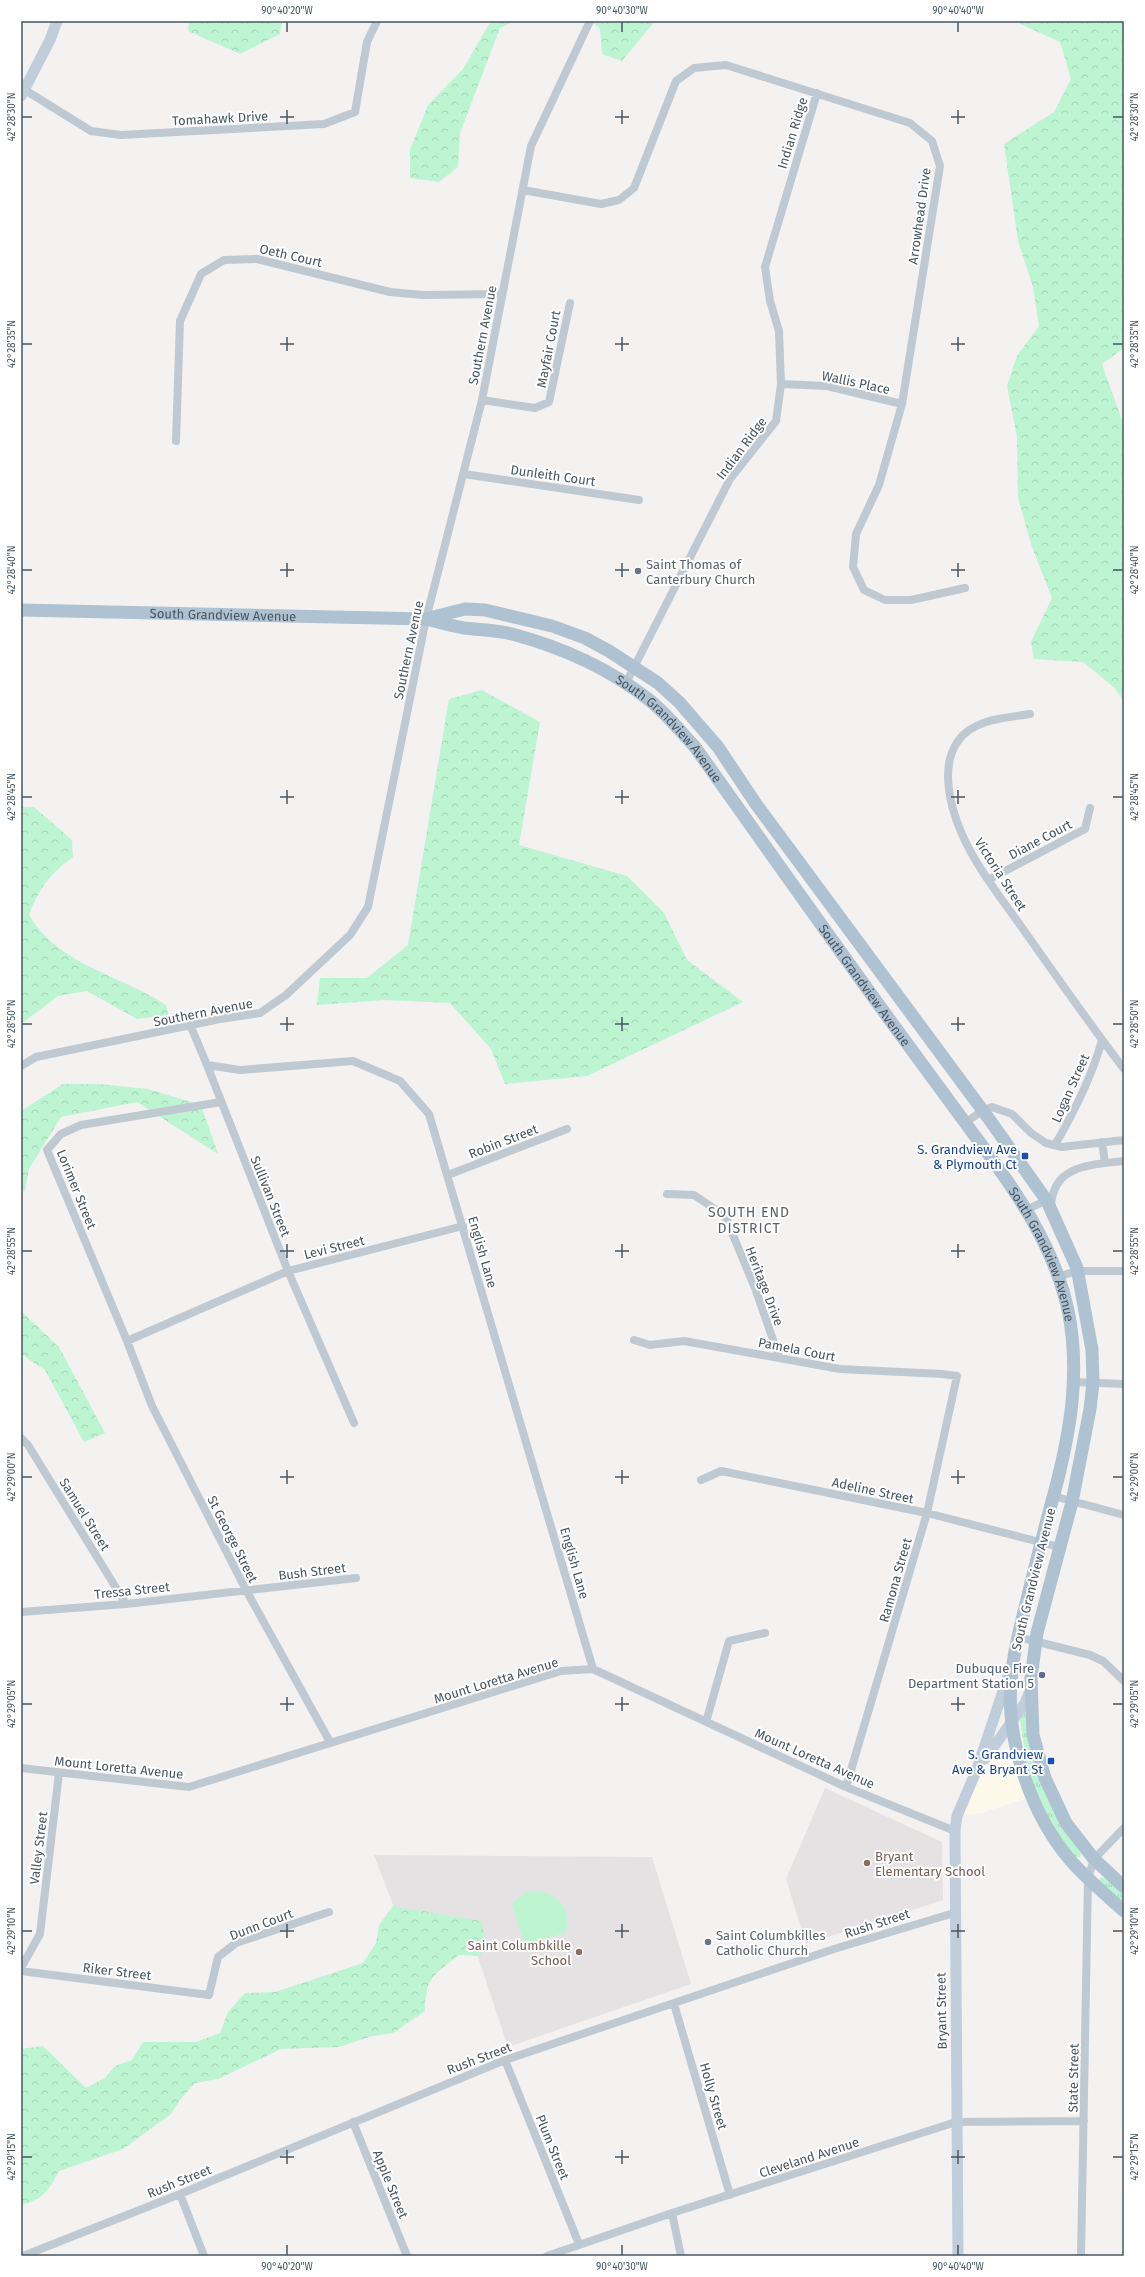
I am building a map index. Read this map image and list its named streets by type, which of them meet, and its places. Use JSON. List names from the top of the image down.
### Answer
{
  "streets": {
    "main road": ["South Grandview Avenue", "Bryant Street"],
    "street": [
      "Tomahawk Drive",
      "Indian Ridge",
      "Arrowhead Drive",
      "Oeth Court",
      "Southern Avenue",
      "Mayfair Court",
      "Wallis Place",
      "Dunleith Court",
      "Diane Court",
      "Victoria Street",
      "Logan Street",
      "Robin Street",
      "Lorimer Street",
      "Sullivan Street",
      "Levi Street",
      "English Lane",
      "Heritage Drive",
      "Pamela Court",
      "Adeline Street",
      "Samuel Street",
      "St George Street",
      "Bush Street",
      "Ramona Street",
      "Tressa Street",
      "Mount Loretta Avenue",
      "Valley Street",
      "Rush Street",
      "Dunn Court",
      "Riker Street",
      "State Street",
      "Holly Street",
      "Plum Street",
      "Cleveland Avenue",
      "Apple Street"
    ]
  },
  "crossings": [
    ["Indian Ridge", "Arrowhead Drive"],
    ["Indian Ridge", "Wallis Place"],
    ["Indian Ridge", "South Grandview Avenue"],
    ["Arrowhead Drive", "Southern Avenue"],
    ["Arrowhead Drive", "Wallis Place"],
    ["Oeth Court", "Southern Avenue"],
    ["Southern Avenue", "Mayfair Court"],
    ["Southern Avenue", "Dunleith Court"],
    ["Southern Avenue", "South Grandview Avenue"],
    ["South Grandview Avenue", "Adeline Street"],
    ["South Grandview Avenue", "State Street"],
    ["Diane Court", "Victoria Street"],
    ["Victoria Street", "Logan Street"],
    ["Robin Street", "English Lane"],
    ["Lorimer Street", "Sullivan Street"],
    ["Lorimer Street", "Levi Street"],
    ["Lorimer Street", "St George Street"],
    ["Sullivan Street", "Levi Street"],
    ["Sullivan Street", "English Lane"],
    ["Levi Street", "English Lane"],
    ["Levi Street", "St George Street"],
    ["English Lane", "Mount Loretta Avenue"],
    ["Heritage Drive", "Pamela Court"],
    ["Pamela Court", "Ramona Street"],
    ["Adeline Street", "Ramona Street"],
    ["Samuel Street", "Tressa Street"],
    ["St George Street", "Bush Street"],
    ["St George Street", "Tressa Street"],
    ["St George Street", "Mount Loretta Avenue"],
    ["Bush Street", "Tressa Street"],
    ["Ramona Street", "Mount Loretta Avenue"],
    ["Mount Loretta Avenue", "Valley Street"],
    ["Mount Loretta Avenue", "Bryant Street"],
    ["Rush Street", "Bryant Street"],
    ["Rush Street", "Holly Street"],
    ["Rush Street", "Plum Street"],
    ["Rush Street", "Apple Street"],
    ["Dunn Court", "Riker Street"],
    ["Bryant Street", "Cleveland Avenue"],
    ["State Street", "Cleveland Avenue"],
    ["Holly Street", "Cleveland Avenue"],
    ["Plum Street", "Cleveland Avenue"]
  ],
  "districts": ["SOUTH END DISTRICT"],
  "places": {
    "other": [
      "Saint Thomas of Canterbury Church",
      "Dubuque Fire Department Station 5",
      "Bryant Elementary School",
      "Saint Columbkilles Catholic Church",
      "Saint Columbkille School"
    ],
    "transit": ["S. Grandview Ave & Plymouth Ct", "S. Grandview Ave & Bryant St"]
  },
  "coordinates": [
    "90°40'20\"W",
    "90°40'30\"W",
    "90°40'40\"W",
    "42°28'30\"N",
    "42°28'35\"N",
    "42°28'40\"N",
    "42°28'45\"N",
    "42°28'50\"N",
    "42°28'55\"N",
    "42°29'00\"N",
    "42°29'05\"N",
    "42°29'10\"N",
    "42°29'15\"N"
  ]
}
